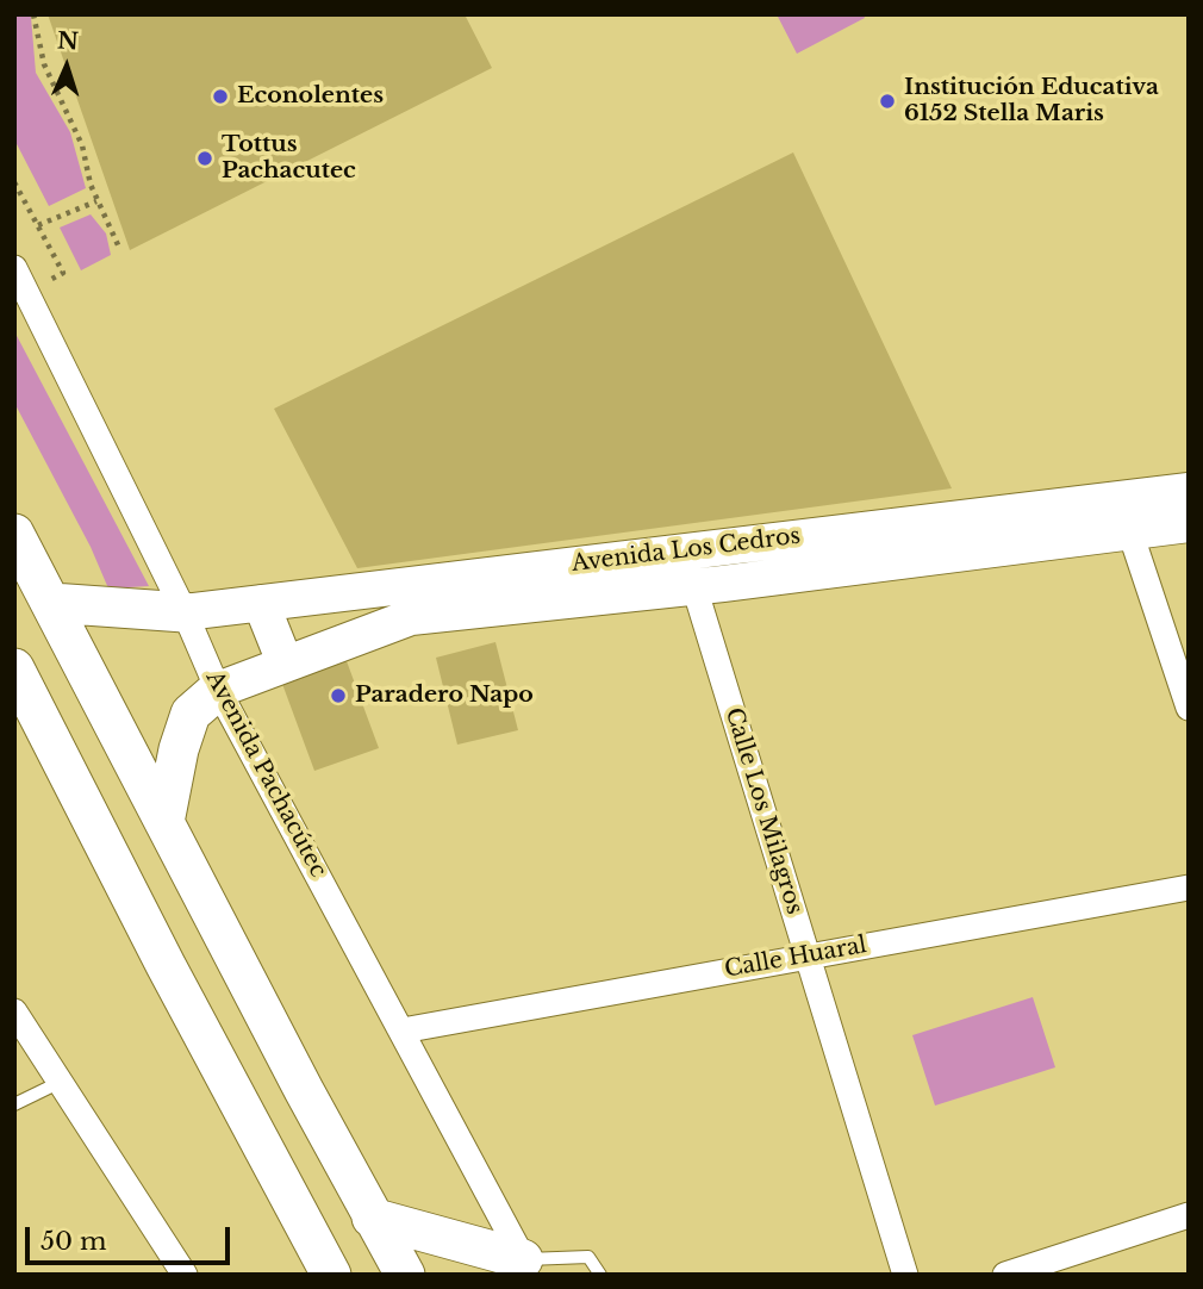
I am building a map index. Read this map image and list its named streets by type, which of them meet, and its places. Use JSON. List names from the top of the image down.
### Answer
{
  "streets": {
    "street": [
      "Avenida Los Cedros",
      "Avenida Pachacútec",
      "Calle Los Milagros",
      "Calle Huaral"
    ]
  },
  "crossings": [
    ["Avenida Los Cedros", "Avenida Pachacútec"],
    ["Avenida Los Cedros", "Calle Los Milagros"],
    ["Avenida Pachacútec", "Calle Huaral"],
    ["Calle Los Milagros", "Calle Huaral"]
  ],
  "places": [
    "Econolentes",
    "Institución Educativa 6152 Stella Maris",
    "Tottus Pachacutec",
    "Paradero Napo"
  ],
  "scale_bar": "50 m",
  "north": "top"
}
